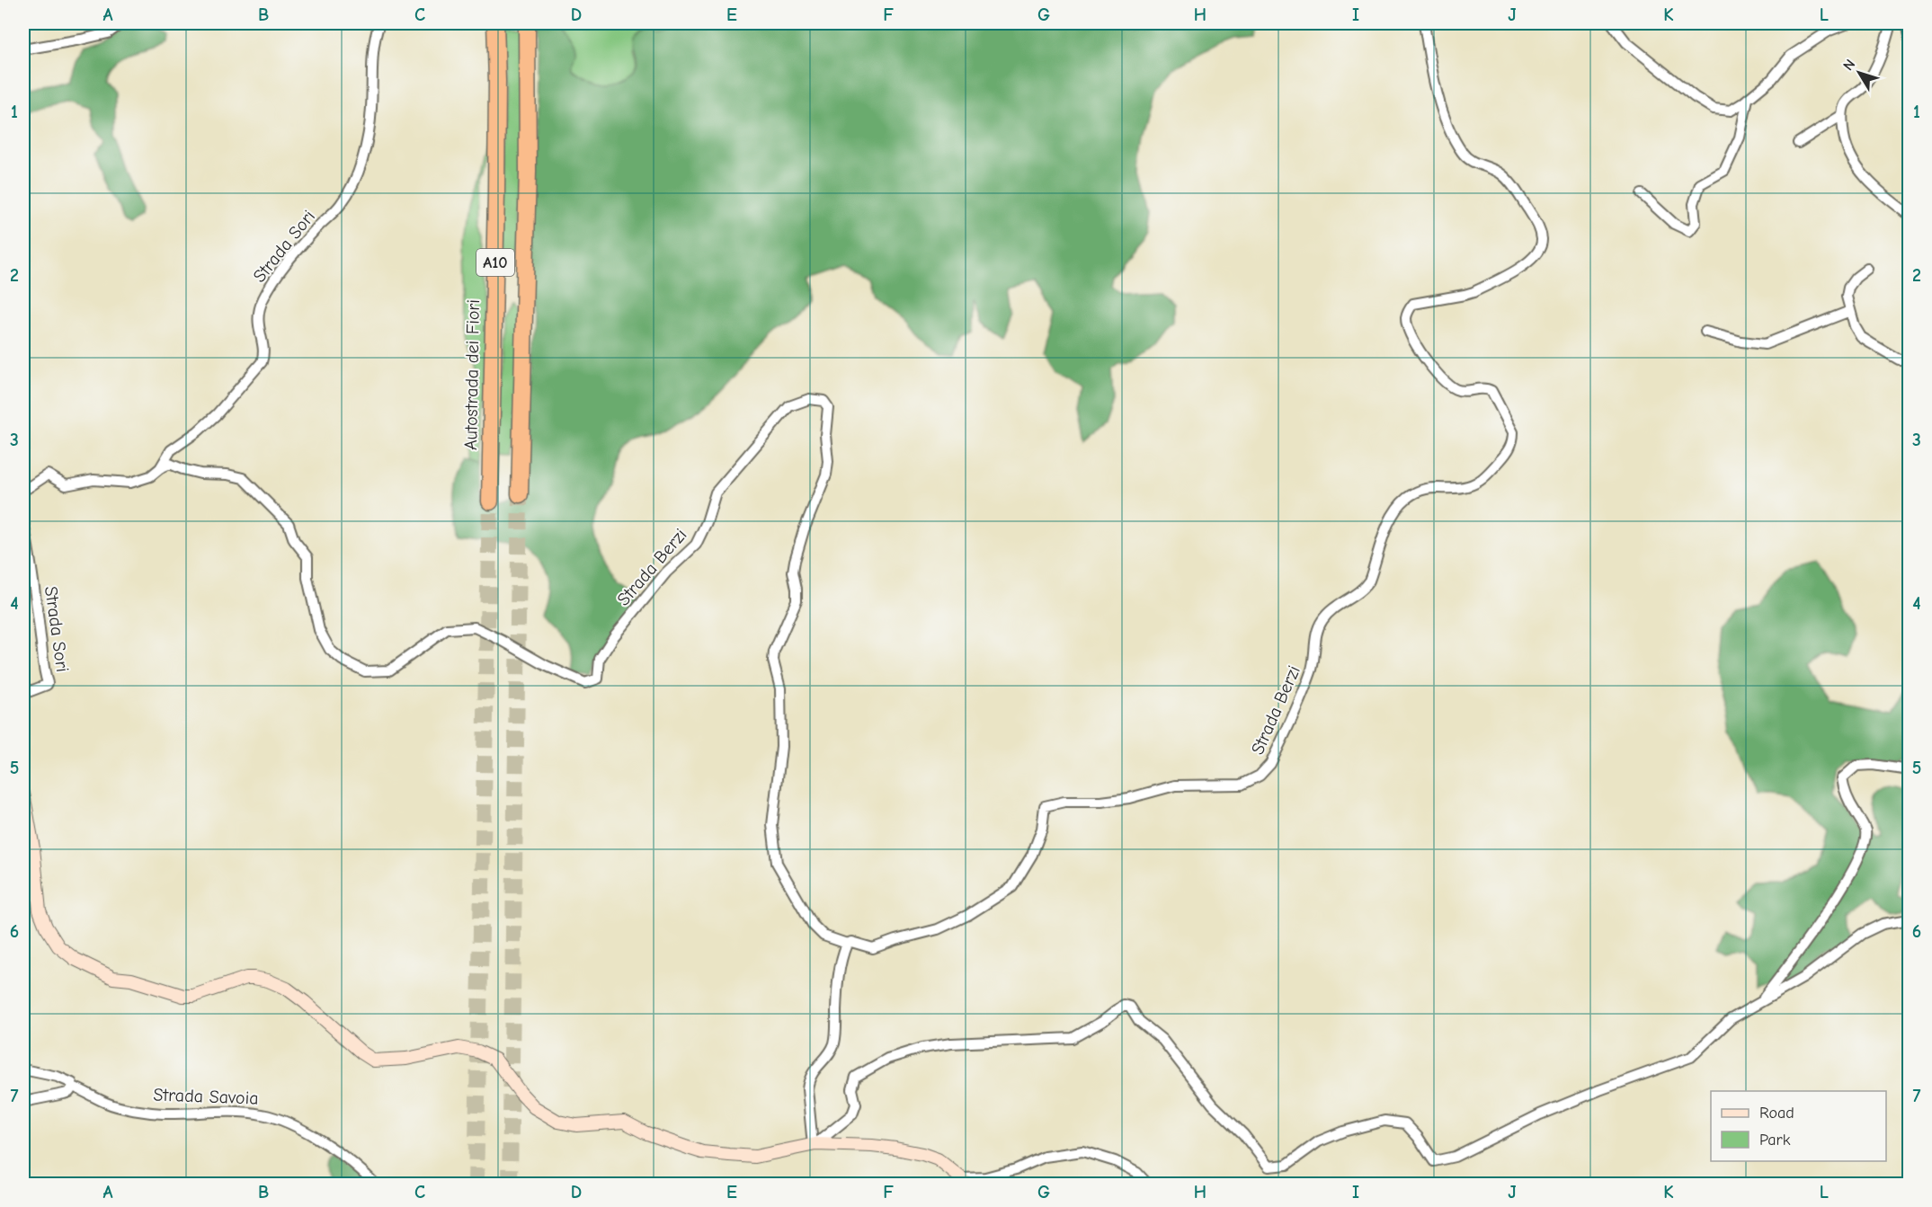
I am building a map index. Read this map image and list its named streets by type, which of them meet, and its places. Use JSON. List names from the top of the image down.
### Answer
{
  "streets": {
    "highway": ["A10", "Autostrada dei Fiori"],
    "street": ["Strada Sori", "Strada Berzi", "Strada Savoia"]
  },
  "crossings": [
    ["Strada Sori", "Strada Berzi"]
  ],
  "legend": ["Road", "Park"],
  "north": "top left",
  "grid": {
    "columns": [
      "A",
      "B",
      "C",
      "D",
      "E",
      "F",
      "G",
      "H",
      "I",
      "J",
      "K",
      "L"
    ],
    "rows": [
      "1",
      "2",
      "3",
      "4",
      "5",
      "6",
      "7"
    ]
  }
}
